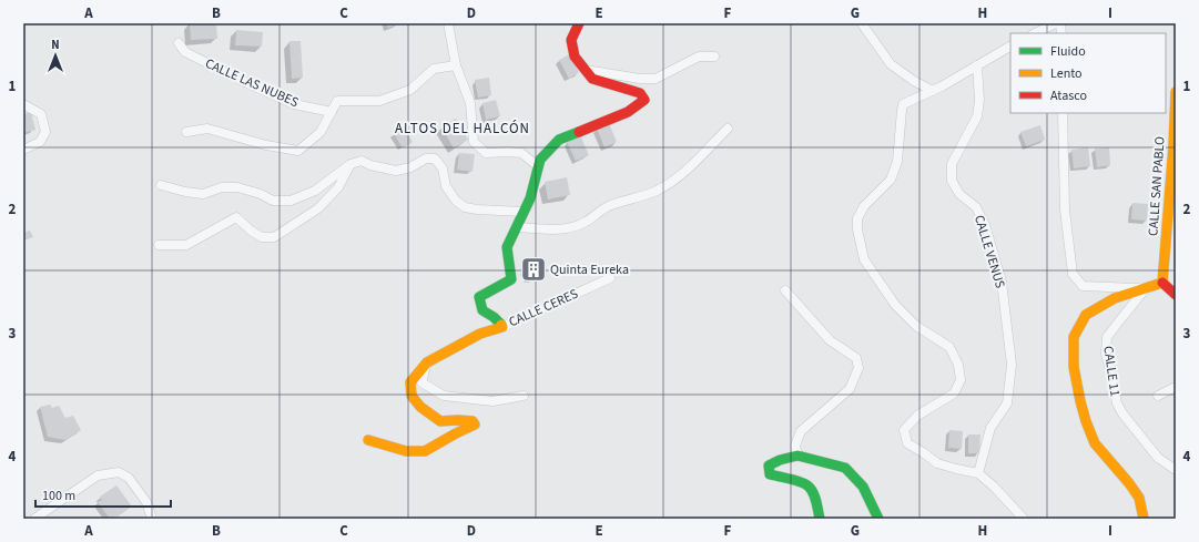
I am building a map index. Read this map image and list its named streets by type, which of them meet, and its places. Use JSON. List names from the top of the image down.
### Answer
{
  "streets": {
    "street": [
      "CALLE LAS NUBES",
      "CALLE SAN PABLO",
      "CALLE VENUS",
      "CALLE CERES",
      "CALLE 11"
    ]
  },
  "districts": ["ALTOS DEL HALCÓN"],
  "places": {
    "building": ["Quinta Eureka"]
  },
  "legend": ["Fluido", "Lento", "Atasco"],
  "scale_bar": "100 m",
  "north": "top",
  "grid": {
    "columns": [
      "A",
      "B",
      "C",
      "D",
      "E",
      "F",
      "G",
      "H",
      "I"
    ],
    "rows": [
      "1",
      "2",
      "3",
      "4"
    ]
  }
}
